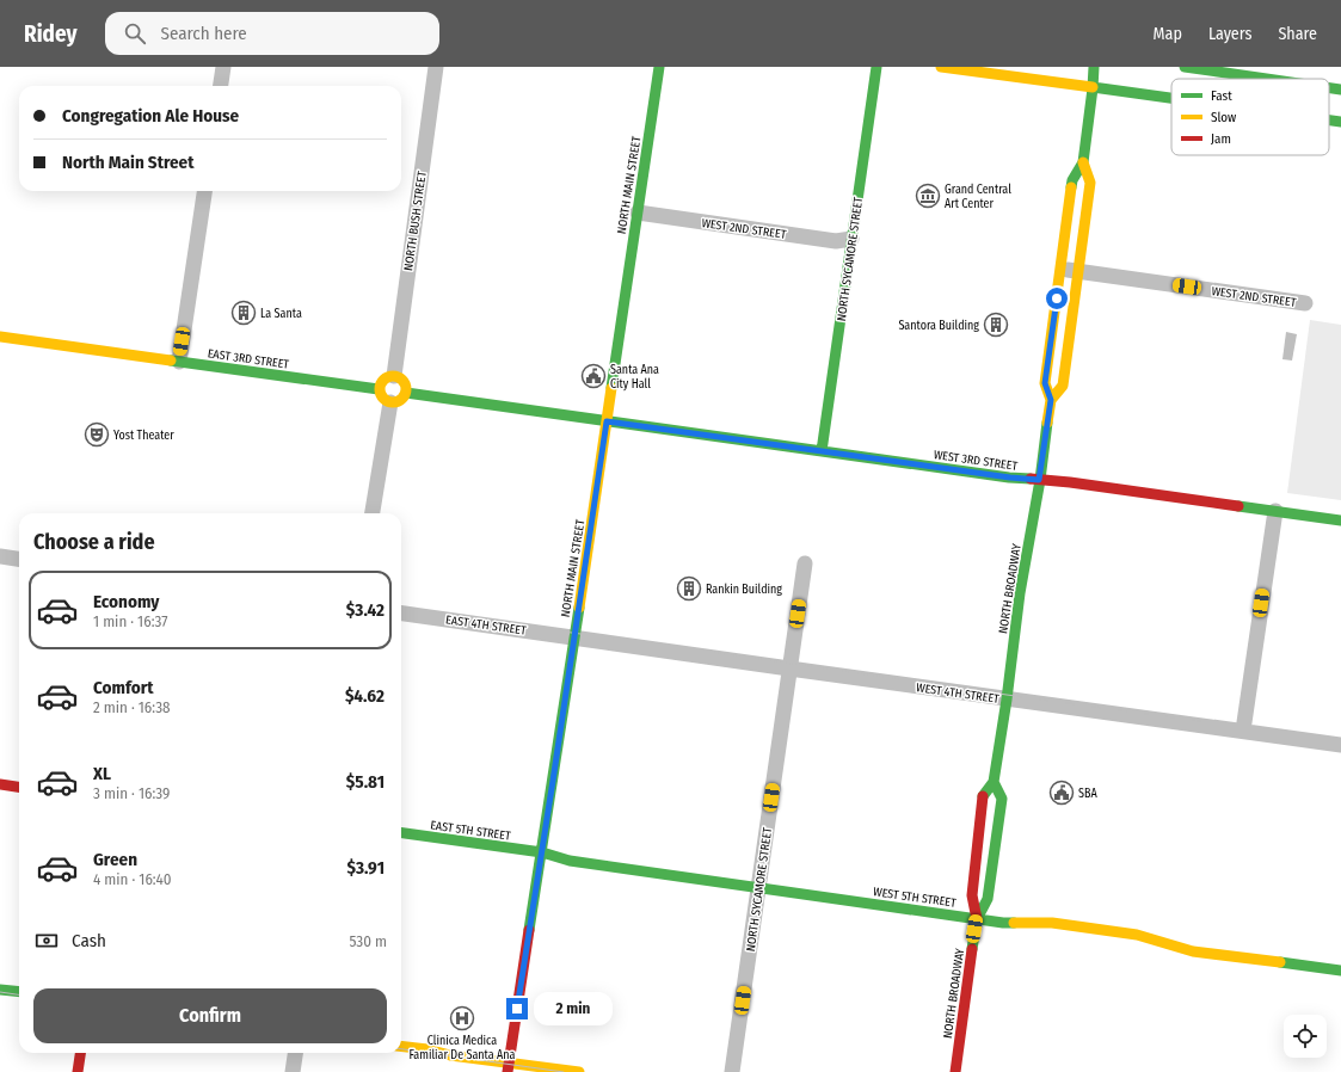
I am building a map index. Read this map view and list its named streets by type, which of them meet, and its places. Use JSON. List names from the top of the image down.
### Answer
{
  "streets": {
    "main road": [
      "NORTH MAIN STREET",
      "NORTH SYCAMORE STREET",
      "EAST 3RD STREET",
      "WEST 3RD STREET",
      "NORTH BROADWAY",
      "EAST 5TH STREET",
      "WEST 5TH STREET"
    ],
    "street": [
      "NORTH BUSH STREET",
      "WEST 2ND STREET",
      "EAST 4TH STREET",
      "WEST 4TH STREET"
    ]
  },
  "crossings": [
    ["NORTH MAIN STREET", "WEST 2ND STREET"],
    ["NORTH MAIN STREET", "WEST 3RD STREET"],
    ["NORTH MAIN STREET", "EAST 4TH STREET"],
    ["NORTH MAIN STREET", "WEST 4TH STREET"],
    ["NORTH MAIN STREET", "EAST 5TH STREET"],
    ["NORTH MAIN STREET", "WEST 5TH STREET"],
    ["NORTH BUSH STREET", "EAST 3RD STREET"],
    ["WEST 2ND STREET", "NORTH SYCAMORE STREET"],
    ["WEST 2ND STREET", "NORTH BROADWAY"],
    ["NORTH SYCAMORE STREET", "WEST 3RD STREET"],
    ["NORTH SYCAMORE STREET", "WEST 4TH STREET"],
    ["NORTH SYCAMORE STREET", "WEST 5TH STREET"],
    ["WEST 3RD STREET", "NORTH BROADWAY"],
    ["NORTH BROADWAY", "WEST 4TH STREET"],
    ["NORTH BROADWAY", "WEST 5TH STREET"],
    ["EAST 4TH STREET", "WEST 4TH STREET"],
    ["EAST 5TH STREET", "WEST 5TH STREET"]
  ],
  "places": {
    "museum": ["Grand Central Art Center"],
    "building": ["La Santa", "Santora Building", "Rankin Building"],
    "public building": ["Santa Ana City Hall", "SBA"],
    "theatre": ["Yost Theater"],
    "hospital": ["Clinica Medica Familiar De Santa Ana"]
  },
  "legend": ["Fast", "Slow", "Jam"],
  "page": {
    "header": "Ridey",
    "search": "Search here",
    "nav": ["Map", "Layers", "Share"],
    "banner": ["Congregation Ale House", "North Main Street"],
    "heading": "Choose a ride",
    "list": [
      {
        "name": "Economy",
        "note": "1 min · 16:37",
        "value": "$3.42"
      },
      {
        "name": "Comfort",
        "note": "2 min · 16:38",
        "value": "$4.62"
      },
      {
        "name": "XL",
        "note": "3 min · 16:39",
        "value": "$5.81"
      },
      {
        "name": "Green",
        "note": "4 min · 16:40",
        "value": "$3.91"
      }
    ],
    "pay": ["Cash", "530 m"],
    "buttons": "Confirm",
    "bubble": "2 min"
  }
}
